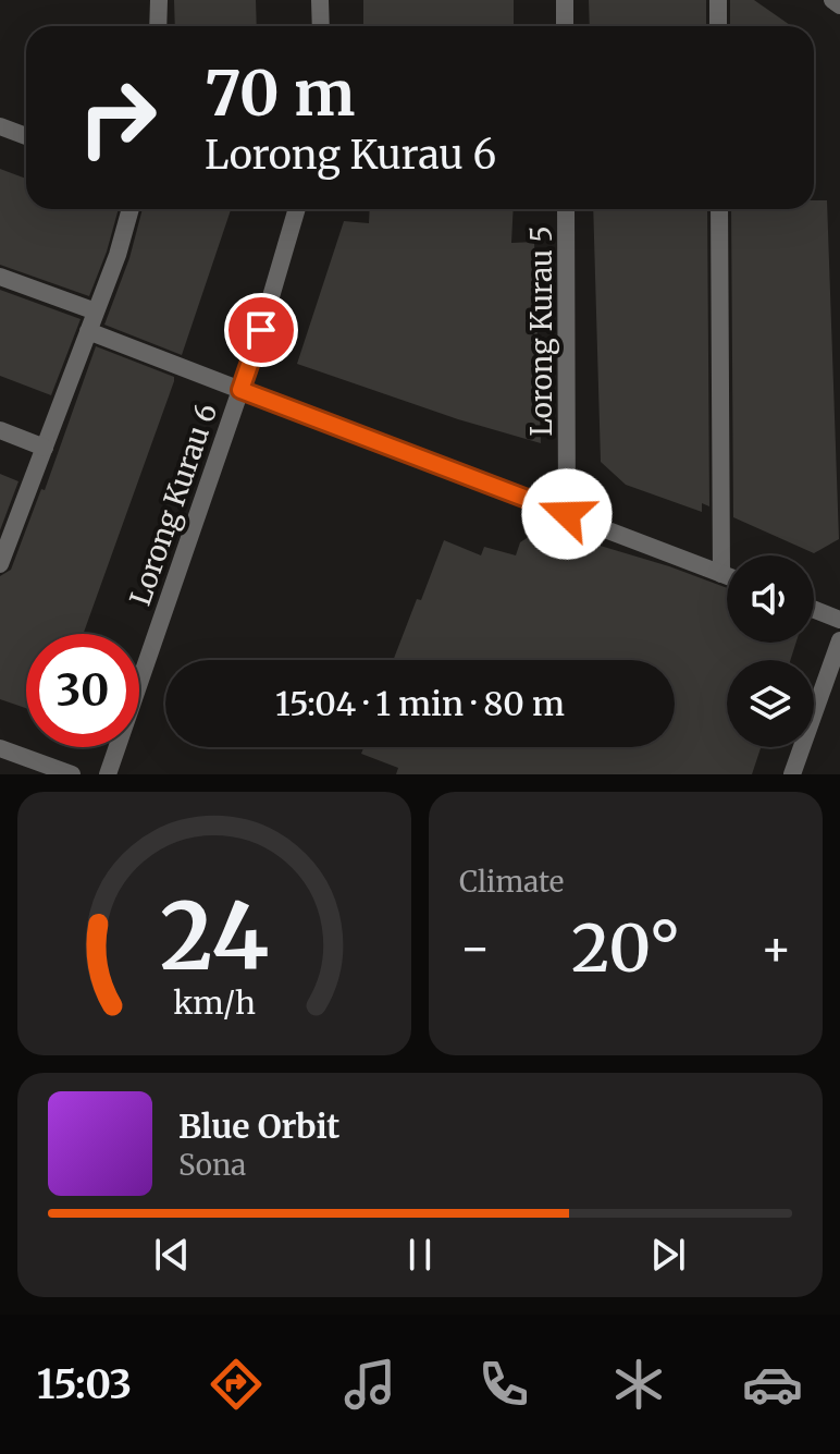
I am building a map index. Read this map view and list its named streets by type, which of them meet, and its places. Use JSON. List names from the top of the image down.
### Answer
{
  "streets": {
    "street": ["Lorong Kurau 5", "Lorong Kurau 6"]
  },
  "page": {
    "turn": ["70 m", "Lorong Kurau 6"],
    "limit": "30",
    "trip": "15:04 · 1 min · 80 m",
    "tile": "Climate",
    "heat": ["−", "20°", "+"],
    "song": ["Blue Orbit", "Sona"],
    "tabs": "15:03",
    "gauge": ["24", "km/h"]
  }
}
